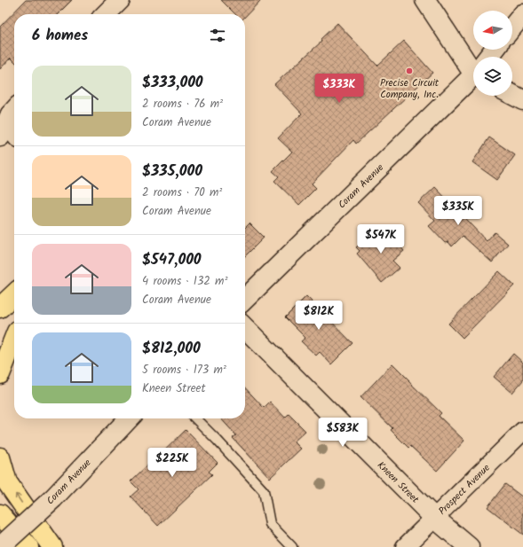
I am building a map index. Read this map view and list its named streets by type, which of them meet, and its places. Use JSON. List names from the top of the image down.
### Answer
{
  "streets": {
    "street": ["Coram Avenue", "Kneen Street", "Prospect Avenue"]
  },
  "crossings": [
    ["Kneen Street", "Prospect Avenue"]
  ],
  "places": ["Precise Circuit Company, Inc."],
  "north": "left",
  "page": {
    "heading": "6 homes",
    "list": [
      {
        "name": "$333,000",
        "note": "2 rooms · 76 m² · Coram Avenue"
      },
      {
        "name": "$335,000",
        "note": "2 rooms · 70 m² · Coram Avenue"
      },
      {
        "name": "$547,000",
        "note": "4 rooms · 132 m² · Coram Avenue"
      },
      {
        "name": "$812,000",
        "note": "5 rooms · 173 m² · Kneen Street"
      }
    ],
    "price": [
      "$333K",
      "$335K",
      "$547K",
      "$812K",
      "$583K",
      "$225K"
    ]
  }
}
